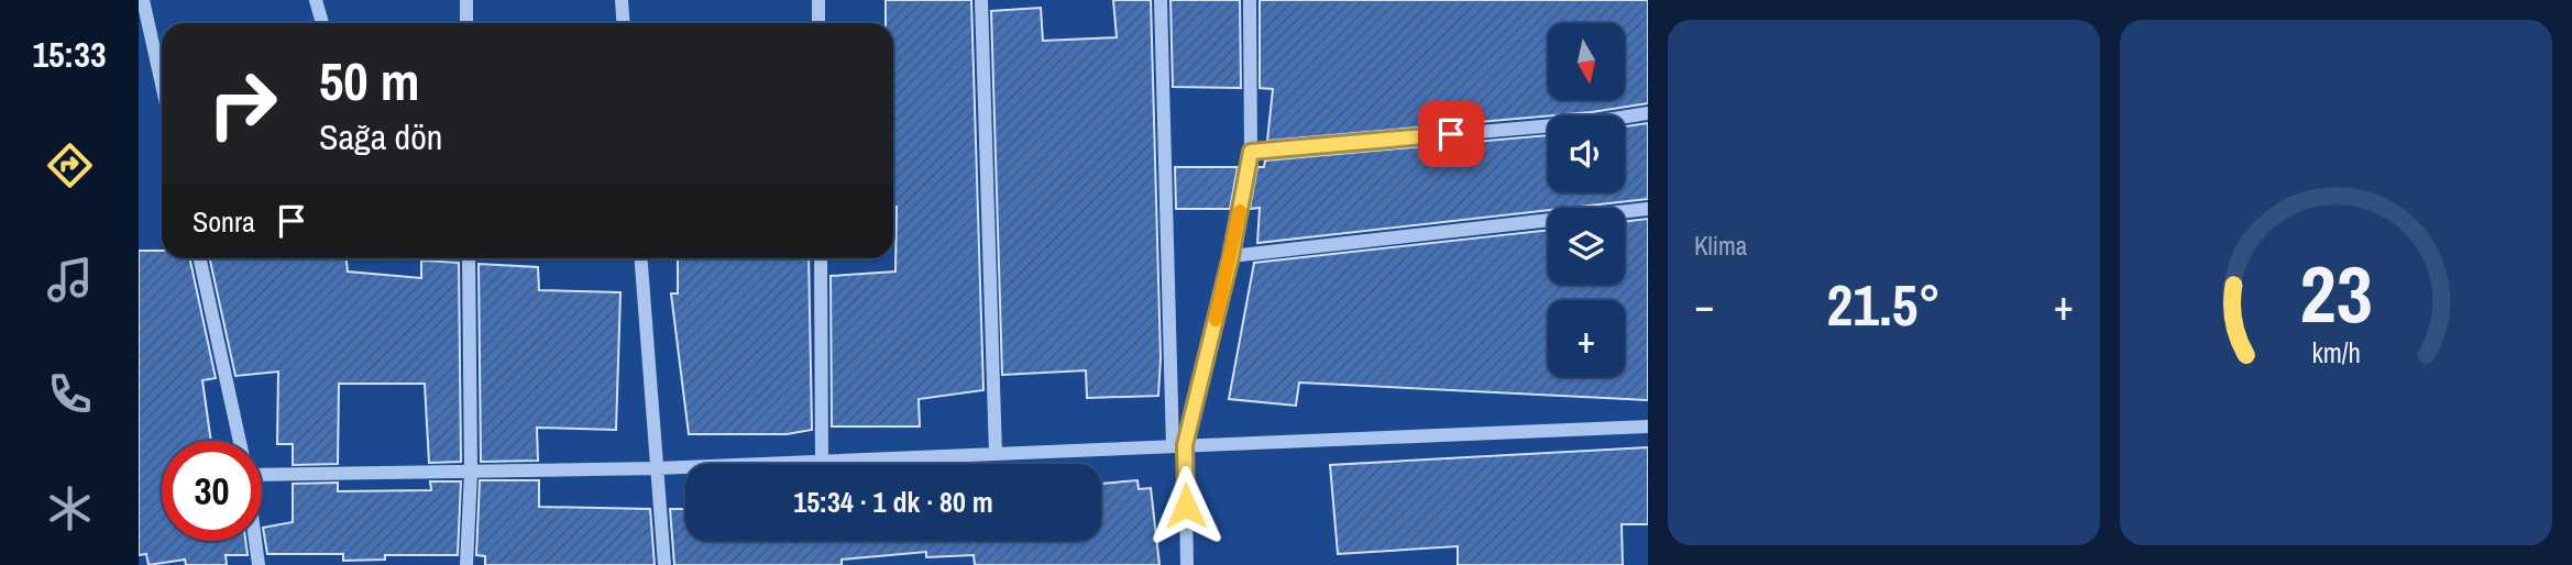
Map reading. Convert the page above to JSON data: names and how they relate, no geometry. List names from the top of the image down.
{
  "north": "bottom",
  "page": {
    "tabs": "15:33",
    "tile": "Klima",
    "map_buttons": "+",
    "turn": ["50 m", "Sağa dön"],
    "then": "Sonra",
    "heat": ["−", "21.5°", "+"],
    "limit": "30",
    "trip": "15:34 · 1 dk · 80 m",
    "gauge": ["23", "km/h"]
  }
}
